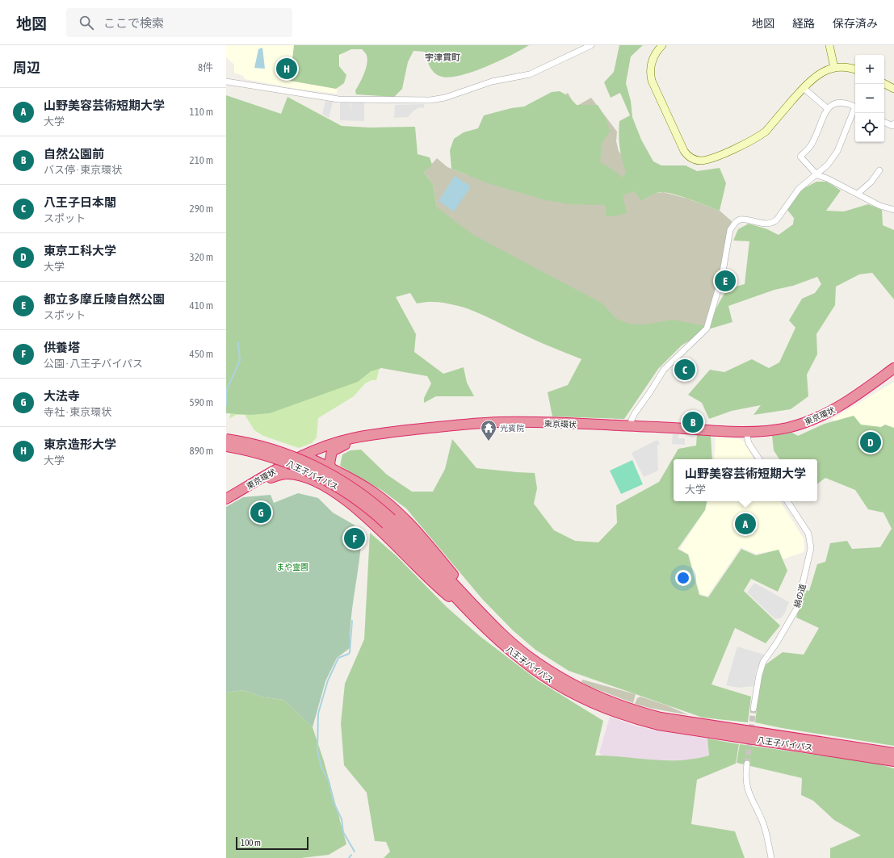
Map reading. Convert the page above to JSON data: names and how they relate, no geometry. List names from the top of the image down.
{
  "streets": {
    "highway": ["東京環状", "八王子バイパス"],
    "street": ["絹の道"]
  },
  "districts": ["宇津貫町"],
  "parks": ["まや霊園"],
  "places": {
    "temple": ["光賓院"]
  },
  "scale_bar": "100 m",
  "page": {
    "header": "地図",
    "search": "ここで検索",
    "nav": ["地図", "経路", "保存済み"],
    "heading": ["周辺", "8件"],
    "map_buttons": ["+", "−"],
    "pins": [
      "H",
      "E",
      "C",
      "B",
      "D",
      "G",
      "A",
      "F"
    ],
    "list": [
      {
        "mark": "A",
        "name": "山野美容芸術短期大学",
        "note": "大学",
        "value": "110 m"
      },
      {
        "mark": "B",
        "name": "自然公園前",
        "note": "バス停 · 東京環状",
        "value": "210 m"
      },
      {
        "mark": "C",
        "name": "八王子日本閣",
        "note": "スポット",
        "value": "290 m"
      },
      {
        "mark": "D",
        "name": "東京工科大学",
        "note": "大学",
        "value": "320 m"
      },
      {
        "mark": "E",
        "name": "都立多摩丘陵自然公園",
        "note": "スポット",
        "value": "410 m"
      },
      {
        "mark": "F",
        "name": "供養塔",
        "note": "公園 · 八王子バイパス",
        "value": "450 m"
      },
      {
        "mark": "G",
        "name": "大法寺",
        "note": "寺社 · 東京環状",
        "value": "590 m"
      },
      {
        "mark": "H",
        "name": "東京造形大学",
        "note": "大学",
        "value": "890 m"
      }
    ],
    "popup": ["山野美容芸術短期大学", "大学"],
    "scale": "100 m"
  }
}
